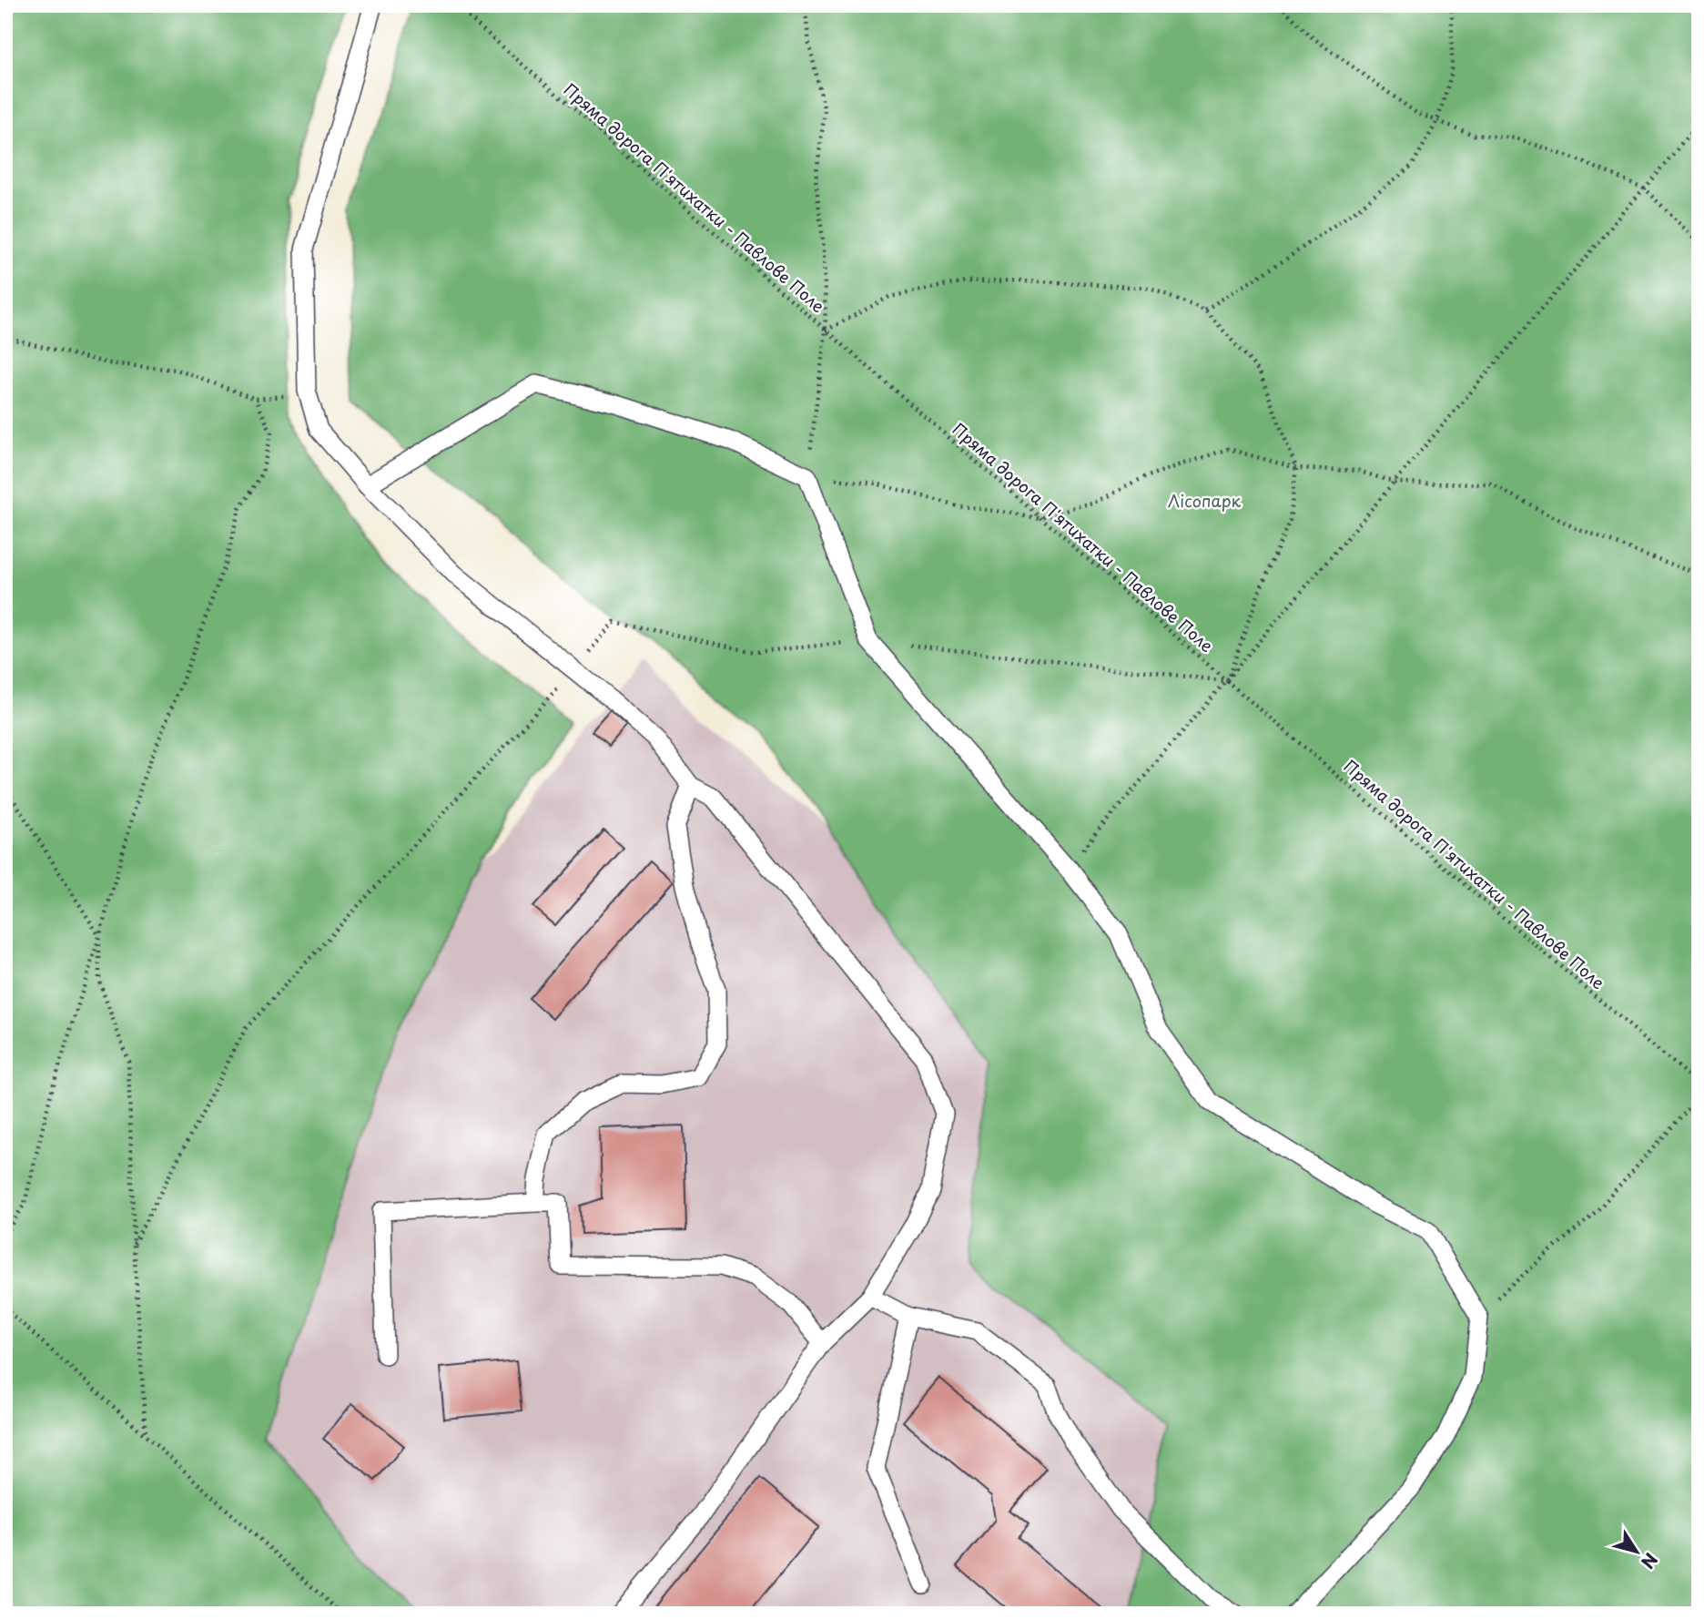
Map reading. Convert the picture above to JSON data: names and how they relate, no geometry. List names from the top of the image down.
{
  "streets": {
    "path": ["Пряма дорога П'ятихатки - Павлове Поле"]
  },
  "parks": ["Лісопарк"],
  "north": "bottom right"
}
